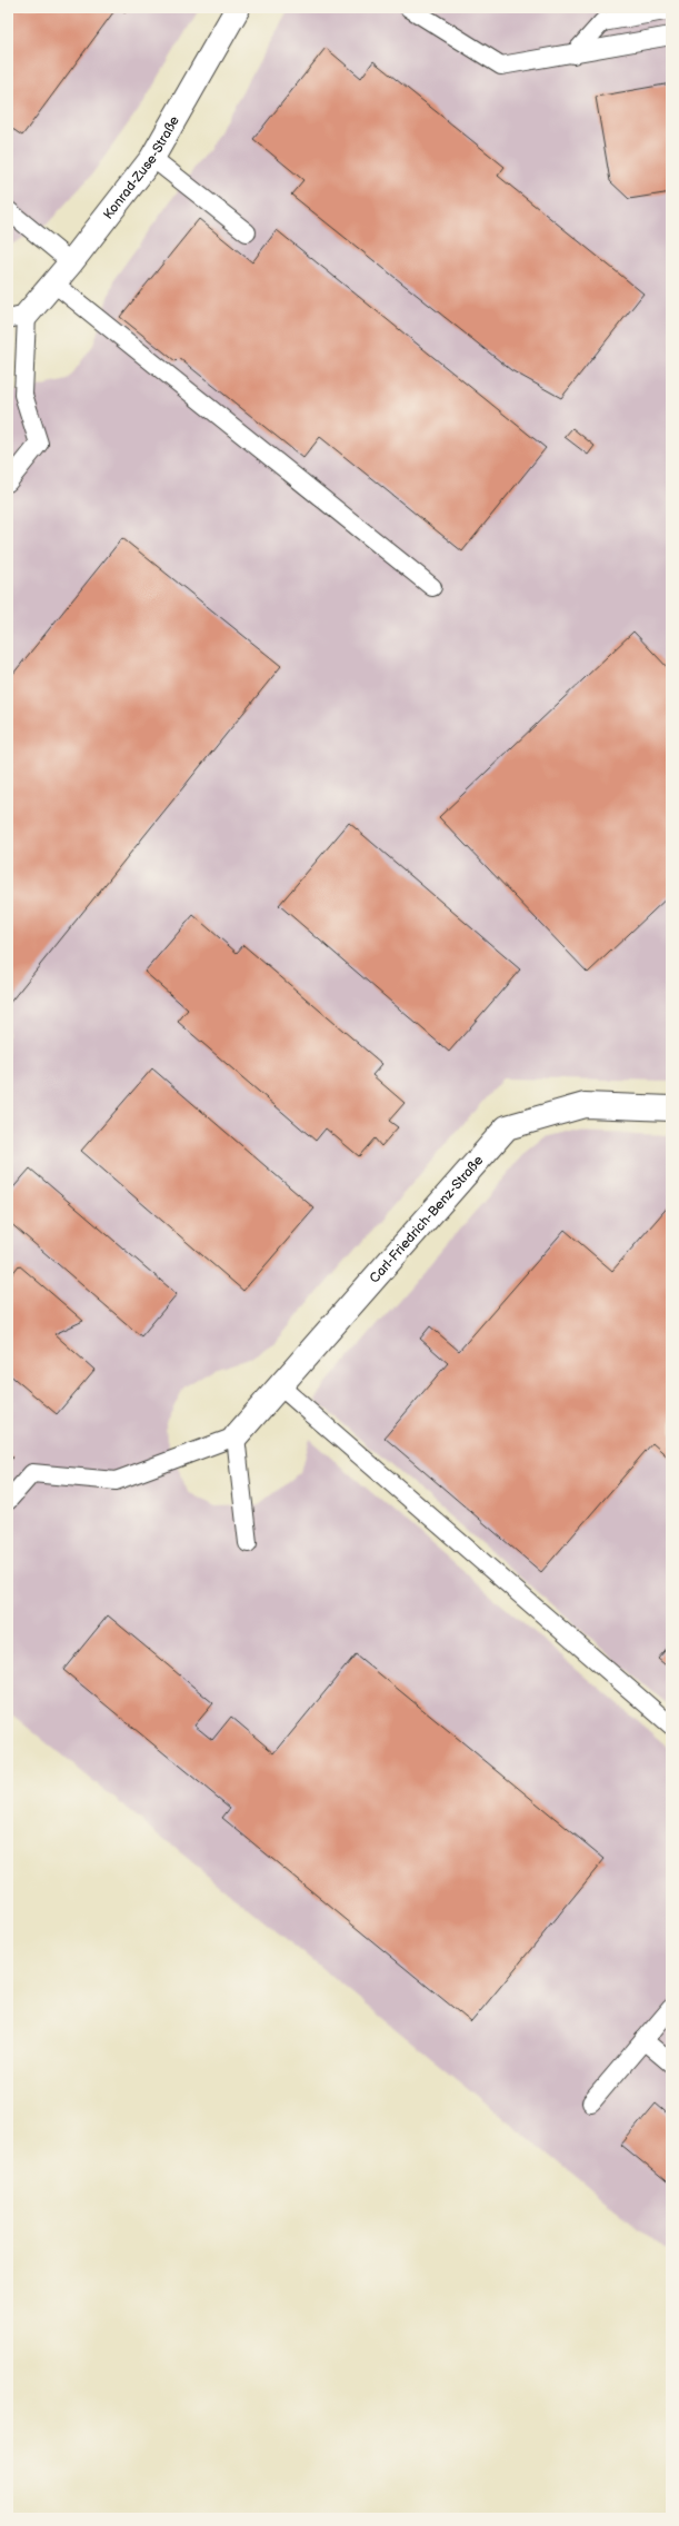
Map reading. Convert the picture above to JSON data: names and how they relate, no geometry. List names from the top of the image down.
{
  "streets": {
    "street": ["Konrad-Zuse-Straße", "Carl-Friedrich-Benz-Straße"]
  }
}
